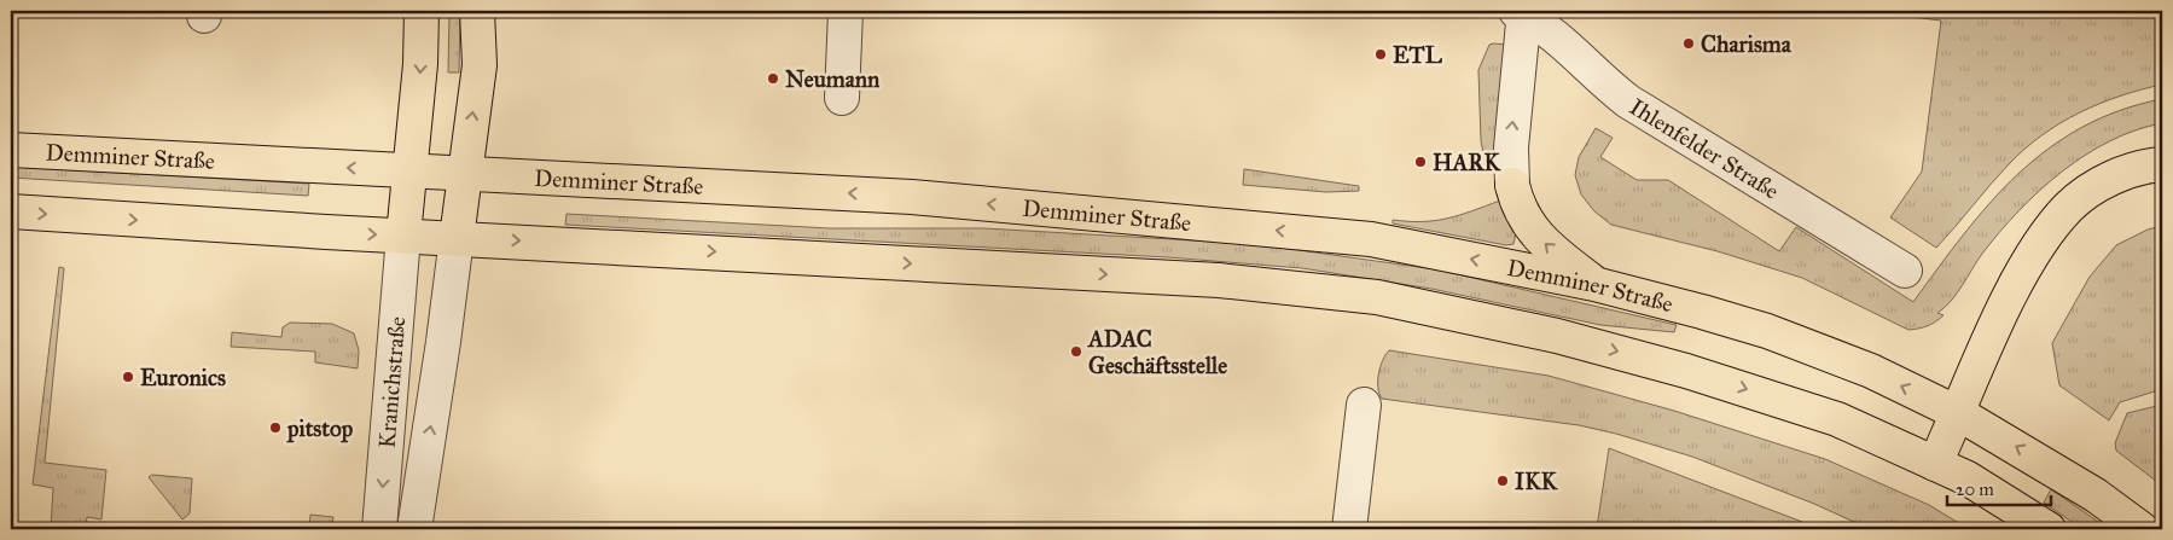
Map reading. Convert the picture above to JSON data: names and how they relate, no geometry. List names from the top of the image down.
{
  "streets": {
    "main road": ["Demminer Straße"],
    "street": ["Ihlenfelder Straße", "Kranichstraße"]
  },
  "places": [
    "Charisma",
    "ETL",
    "Neumann",
    "HARK",
    "ADAC Geschäftsstelle",
    "Euronics",
    "pitstop",
    "IKK"
  ],
  "scale_bar": "20 m"
}
